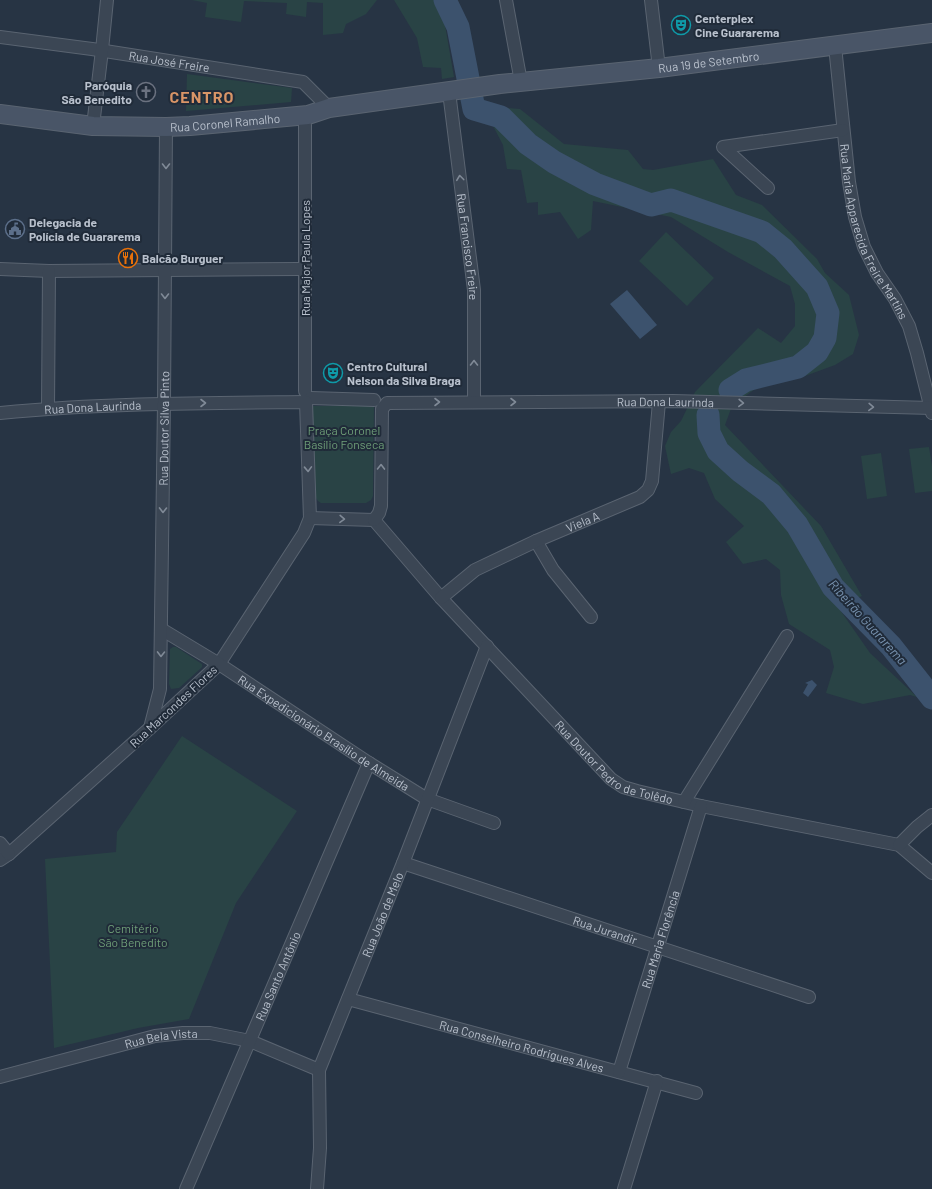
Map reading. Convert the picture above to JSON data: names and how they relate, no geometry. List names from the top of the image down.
{
  "streets": {
    "main road": ["Rua 19 de Setembro", "Rua Coronel Ramalho"],
    "street": [
      "Rua José Freire",
      "Rua Maria Apparecida Freire Martins",
      "Rua Francisco Freire",
      "Rua Major Paula Lopes",
      "Rua Dona Laurinda",
      "Rua Doutor Silva Pinto",
      "Viela A",
      "Rua Marcondes Flores",
      "Rua Expedicionário Brasílio de Almeida",
      "Rua Doutor Pedro de Tolêdo",
      "Rua João de Melo",
      "Rua Jurandir",
      "Rua Maria Florência",
      "Rua Santo Antônio",
      "Rua Bela Vista",
      "Rua Conselheiro Rodrigues Alves"
    ]
  },
  "crossings": [
    ["Rua José Freire", "Rua Coronel Ramalho"],
    ["Rua 19 de Setembro", "Rua Coronel Ramalho"],
    ["Rua 19 de Setembro", "Rua Maria Apparecida Freire Martins"],
    ["Rua 19 de Setembro", "Rua Francisco Freire"],
    ["Rua Coronel Ramalho", "Rua Francisco Freire"],
    ["Rua Coronel Ramalho", "Rua Doutor Silva Pinto"],
    ["Rua Maria Apparecida Freire Martins", "Rua Dona Laurinda"],
    ["Rua Francisco Freire", "Rua Dona Laurinda"],
    ["Rua Major Paula Lopes", "Rua Dona Laurinda"],
    ["Rua Major Paula Lopes", "Rua Marcondes Flores"],
    ["Rua Dona Laurinda", "Rua Doutor Silva Pinto"],
    ["Rua Dona Laurinda", "Viela A"],
    ["Rua Dona Laurinda", "Rua Marcondes Flores"],
    ["Rua Dona Laurinda", "Rua Doutor Pedro de Tolêdo"],
    ["Rua Doutor Silva Pinto", "Rua Marcondes Flores"],
    ["Rua Doutor Silva Pinto", "Rua Expedicionário Brasílio de Almeida"],
    ["Viela A", "Rua Doutor Pedro de Tolêdo"],
    ["Rua Marcondes Flores", "Rua Expedicionário Brasílio de Almeida"],
    ["Rua Expedicionário Brasílio de Almeida", "Rua João de Melo"],
    ["Rua Expedicionário Brasílio de Almeida", "Rua Santo Antônio"],
    ["Rua Doutor Pedro de Tolêdo", "Rua João de Melo"],
    ["Rua Doutor Pedro de Tolêdo", "Rua Maria Florência"],
    ["Rua João de Melo", "Rua Jurandir"],
    ["Rua João de Melo", "Rua Bela Vista"],
    ["Rua João de Melo", "Rua Conselheiro Rodrigues Alves"],
    ["Rua Jurandir", "Rua Maria Florência"],
    ["Rua Maria Florência", "Rua Conselheiro Rodrigues Alves"],
    ["Rua Santo Antônio", "Rua Bela Vista"]
  ],
  "one_way": ["Rua Francisco Freire", "Rua Dona Laurinda", "Rua Doutor Silva Pinto"],
  "districts": ["CENTRO"],
  "water": ["Ribeirão Guararema"],
  "parks": ["Praça Coronel Basílio Fonseca", "Cemitério São Benedito"],
  "places": {
    "theatre": ["Centerplex Cine Guararema", "Centro Cultural Nelson da Silva Braga"],
    "church": ["Paróquia São Benedito"],
    "public building": ["Delegacia de Polícia de Guararema"],
    "restaurant": ["Balcão Burguer"]
  }
}
